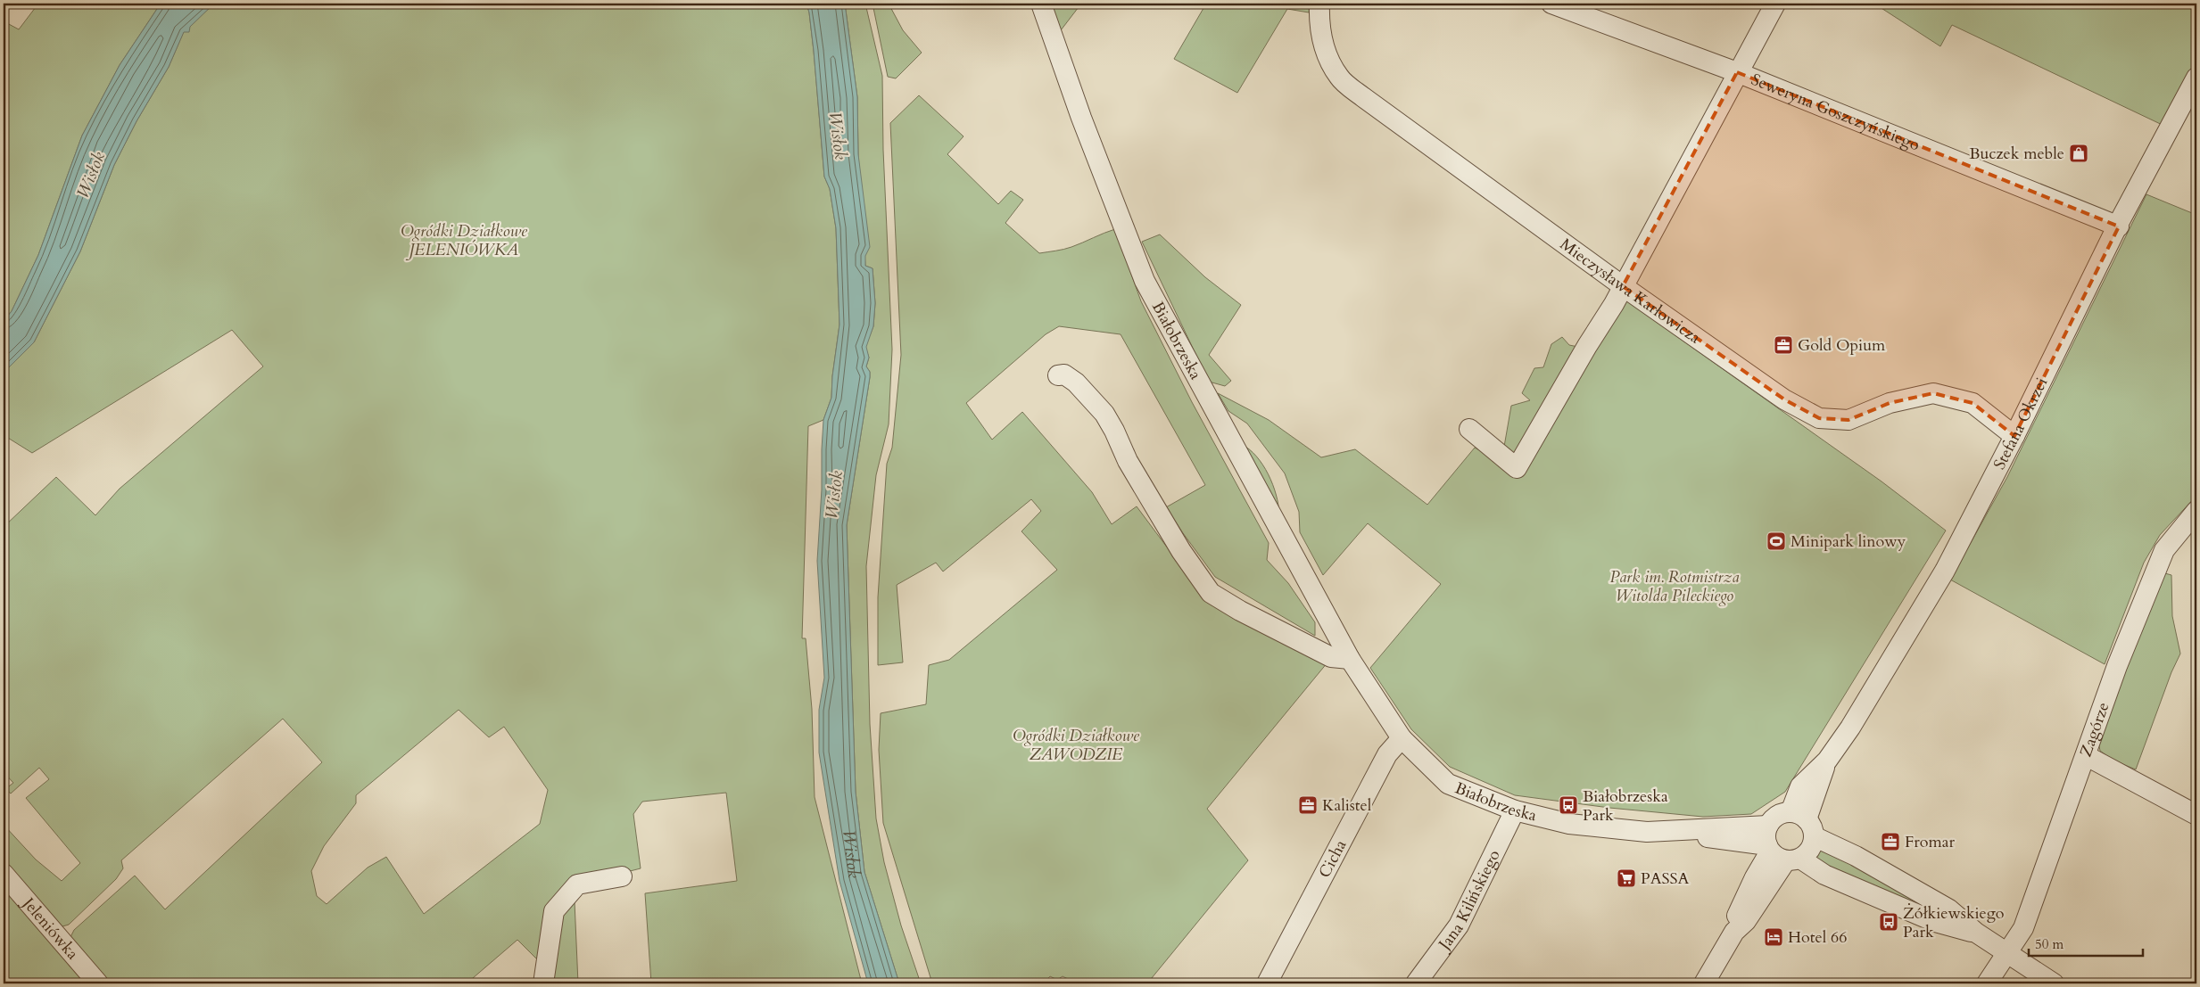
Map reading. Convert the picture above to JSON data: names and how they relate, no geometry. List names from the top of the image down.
{
  "streets": {
    "street": [
      "Seweryna Goszczyńskiego",
      "Mieczysława Karłowicza",
      "Białobrzeska",
      "Stefana Okrzei",
      "Zagórze",
      "Cicha",
      "Jana Kilińskiego",
      "Jeleniówka"
    ]
  },
  "crossings": [
    ["Seweryna Goszczyńskiego", "Stefana Okrzei"],
    ["Mieczysława Karłowicza", "Stefana Okrzei"],
    ["Białobrzeska", "Stefana Okrzei"],
    ["Białobrzeska", "Cicha"],
    ["Białobrzeska", "Jana Kilińskiego"]
  ],
  "water": ["Wisłok"],
  "parks": ["Ogródki Działkowe JELENIÓWKA", "Park im. Rotmistrza Witolda Pileckiego", "Ogródki Działkowe ZAWODZIE"],
  "places": {
    "shop": ["Buczek meble"],
    "office": ["Gold Opium", "Kalistel", "Fromar"],
    "sports": ["Minipark linowy"],
    "bus stop": ["Białobrzeska Park", "Żółkiewskiego Park"],
    "supermarket": ["PASSA"],
    "hotel": ["Hotel 66"]
  },
  "scale_bar": "50 m"
}
